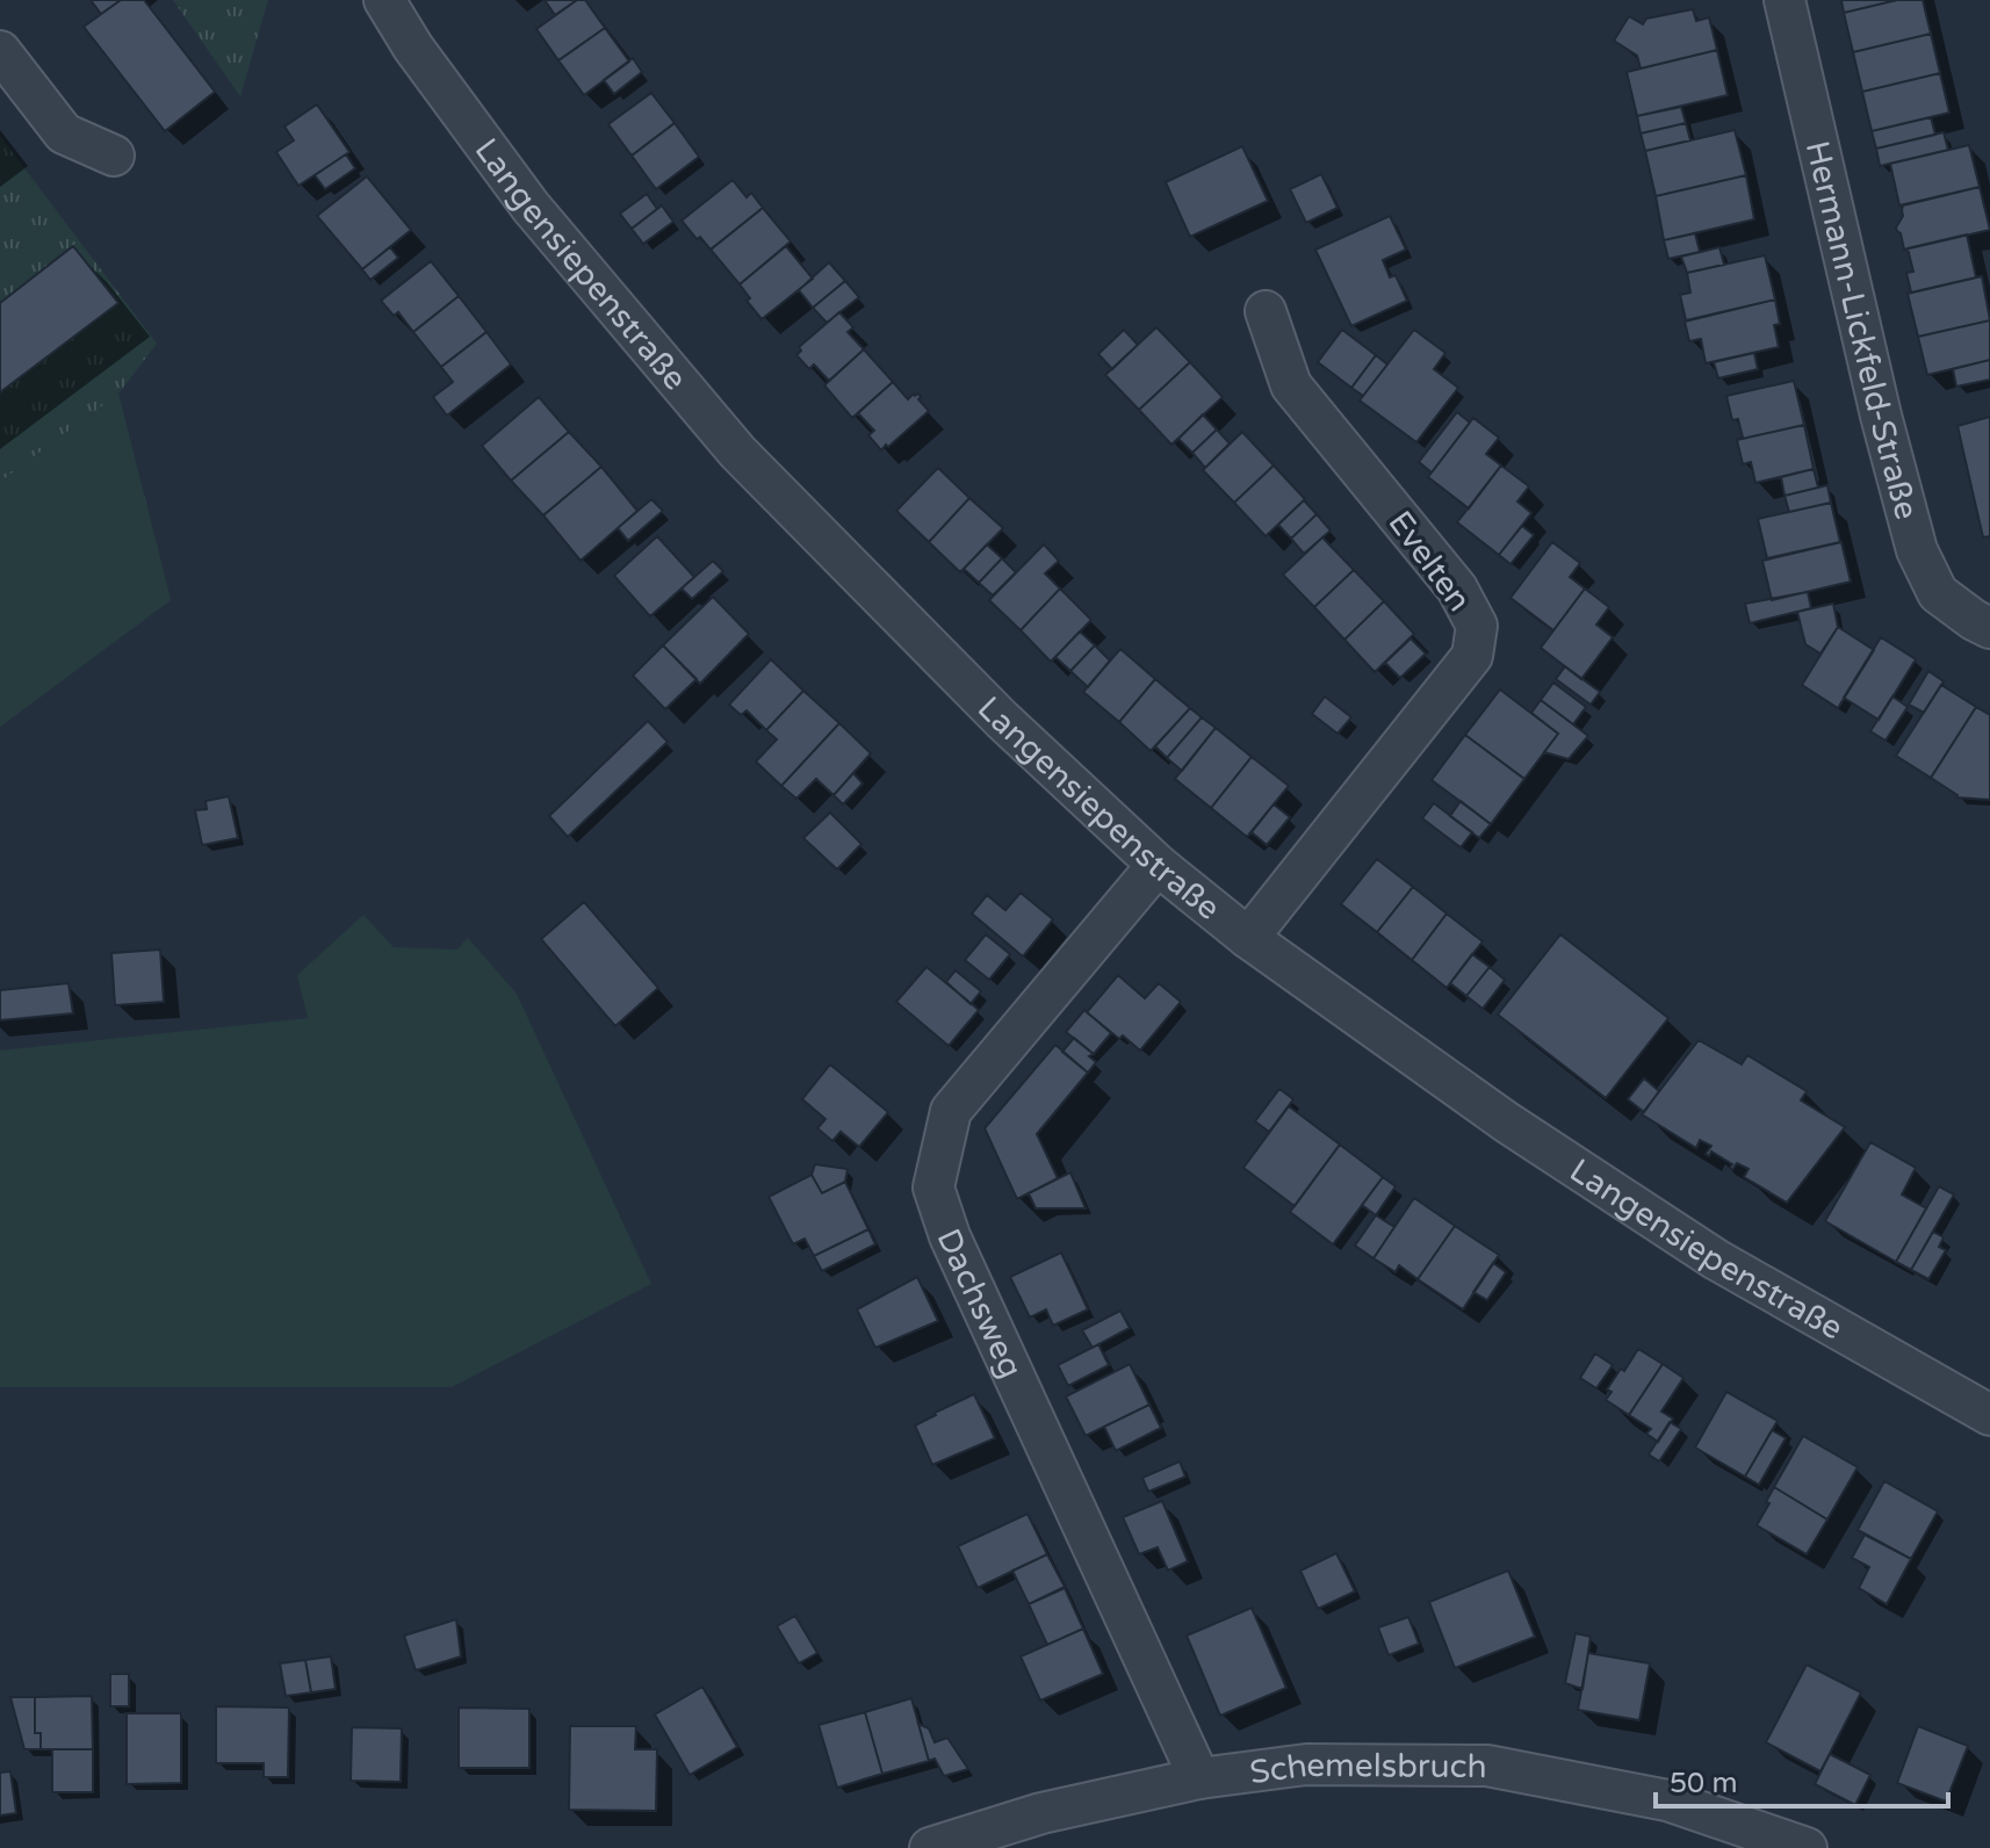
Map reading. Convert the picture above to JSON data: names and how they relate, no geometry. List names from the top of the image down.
{
  "streets": {
    "street": [
      "Langensiepenstraße",
      "Hermann-Lickfeld-Straße",
      "Evelten",
      "Dachsweg",
      "Schemelsbruch"
    ]
  },
  "crossings": [
    ["Langensiepenstraße", "Evelten"],
    ["Langensiepenstraße", "Dachsweg"],
    ["Dachsweg", "Schemelsbruch"]
  ],
  "scale_bar": "50 m"
}
